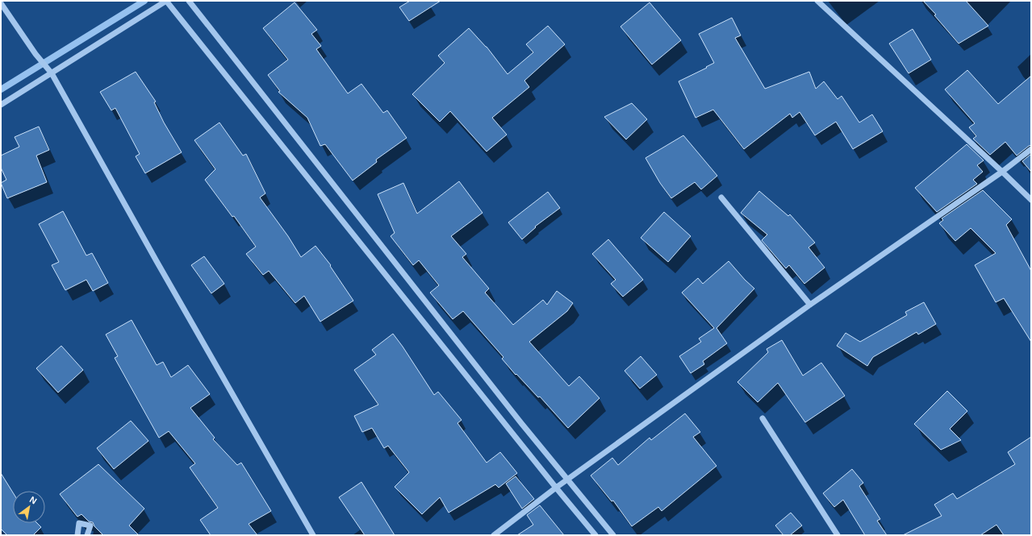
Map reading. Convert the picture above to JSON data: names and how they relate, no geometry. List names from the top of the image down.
{
  "north": "top right"
}
